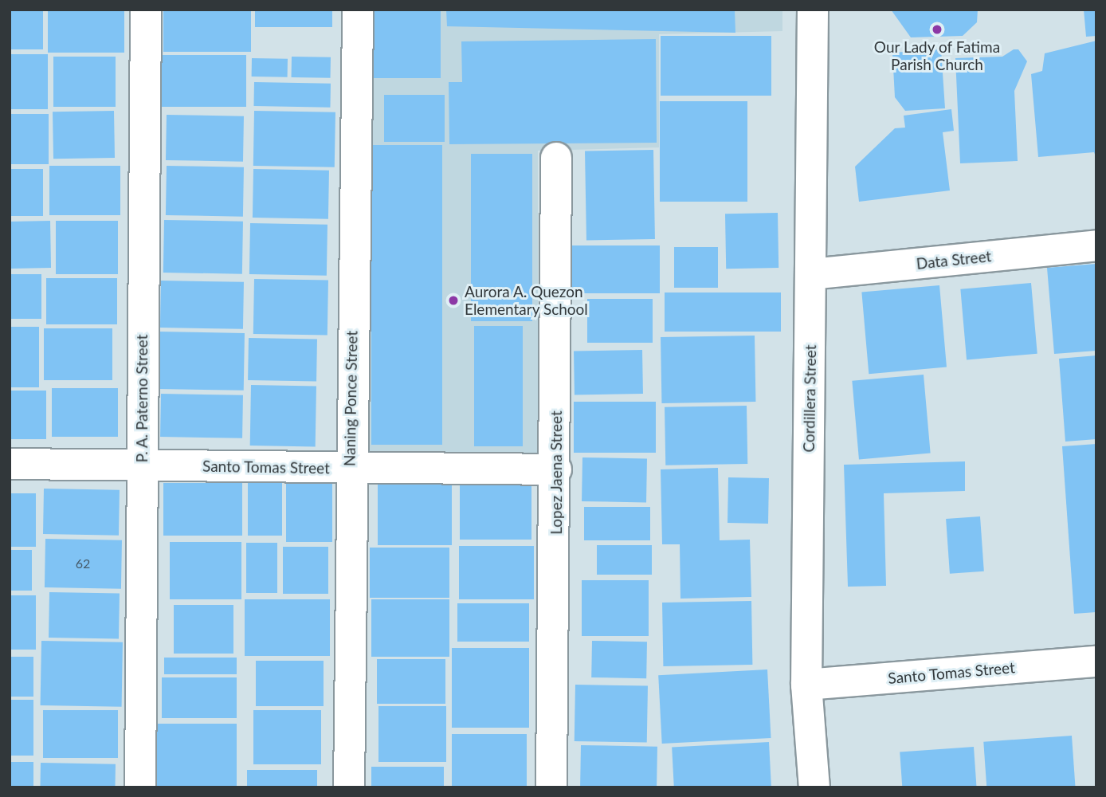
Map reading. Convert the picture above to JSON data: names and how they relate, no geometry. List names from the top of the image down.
{
  "streets": {
    "street": [
      "Data Street",
      "P. A. Paterno Street",
      "Naning Ponce Street",
      "Cordillera Street",
      "Santo Tomas Street",
      "Lopez Jaena Street"
    ]
  },
  "crossings": [
    ["Data Street", "Cordillera Street"],
    ["P. A. Paterno Street", "Santo Tomas Street"],
    ["Naning Ponce Street", "Santo Tomas Street"],
    ["Cordillera Street", "Santo Tomas Street"],
    ["Santo Tomas Street", "Lopez Jaena Street"]
  ],
  "places": ["Our Lady of Fatima Parish Church", "Aurora A. Quezon Elementary School"],
  "house_numbers": ["62"]
}
